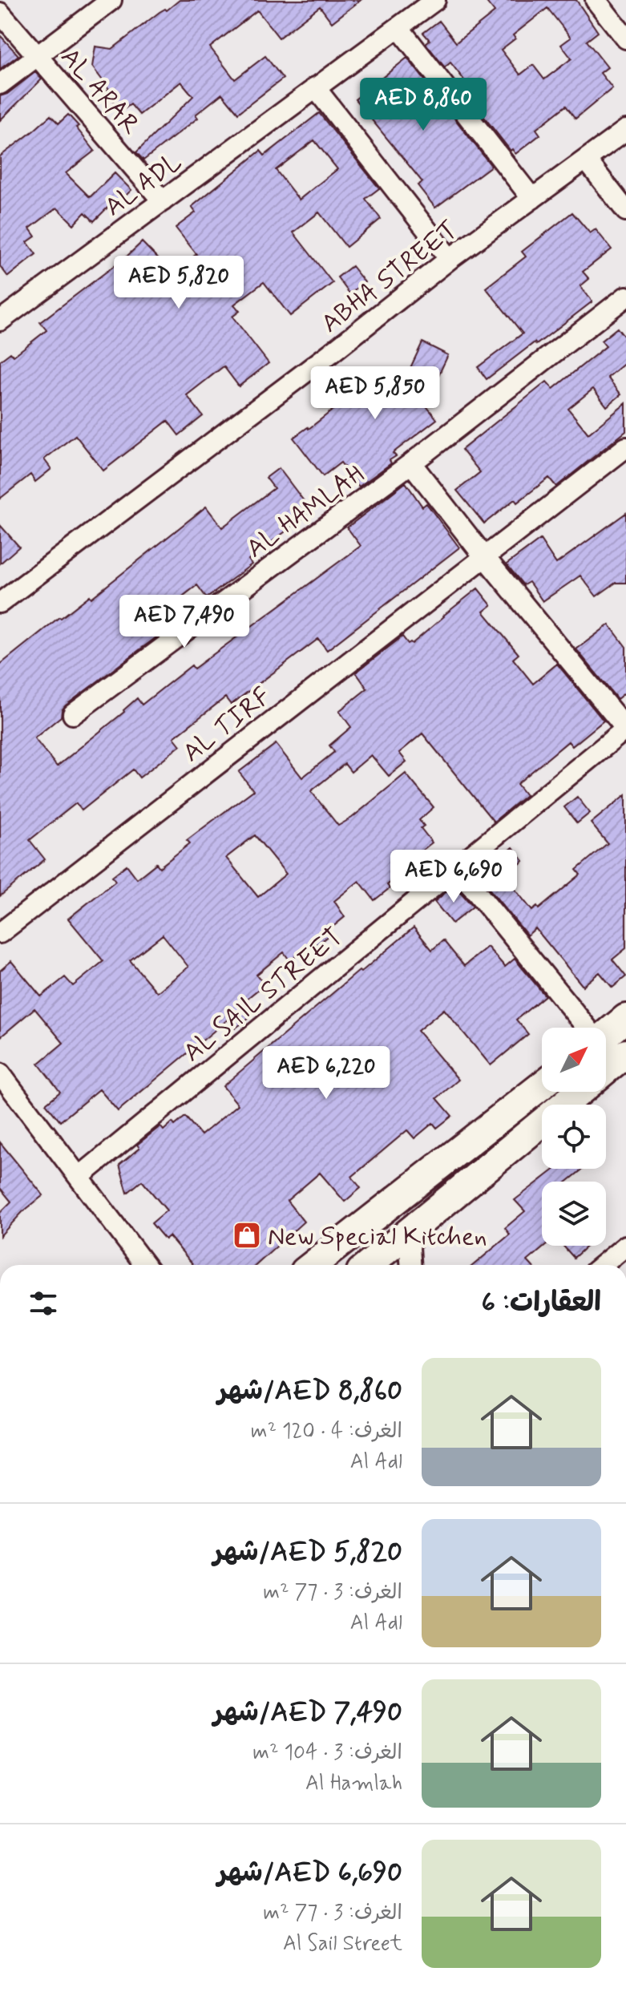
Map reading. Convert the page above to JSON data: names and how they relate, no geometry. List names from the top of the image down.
{
  "streets": {
    "street": [
      "AL ARAR",
      "AL ADL",
      "ABHA STREET",
      "AL HAMLAH",
      "AL TIRF",
      "AL SAIL STREET"
    ]
  },
  "crossings": [
    ["AL ARAR", "AL ADL"]
  ],
  "places": {
    "shop": ["New Special Kitchen"]
  },
  "north": "top right",
  "page": {
    "price": [
      "AED 8,860",
      "AED 5,820",
      "AED 5,850",
      "AED 7,490",
      "AED 6,690",
      "AED 6,220"
    ],
    "heading": "العقارات: 6",
    "list": [
      {
        "name": "AED 8,860/شهر",
        "note": "الغرف: 4 · 120 m² · Al Adl"
      },
      {
        "name": "AED 5,820/شهر",
        "note": "الغرف: 3 · 77 m² · Al Adl"
      },
      {
        "name": "AED 7,490/شهر",
        "note": "الغرف: 3 · 104 m² · Al Hamlah"
      },
      {
        "name": "AED 6,690/شهر",
        "note": "الغرف: 3 · 77 m² · Al Sail Street"
      }
    ]
  }
}
